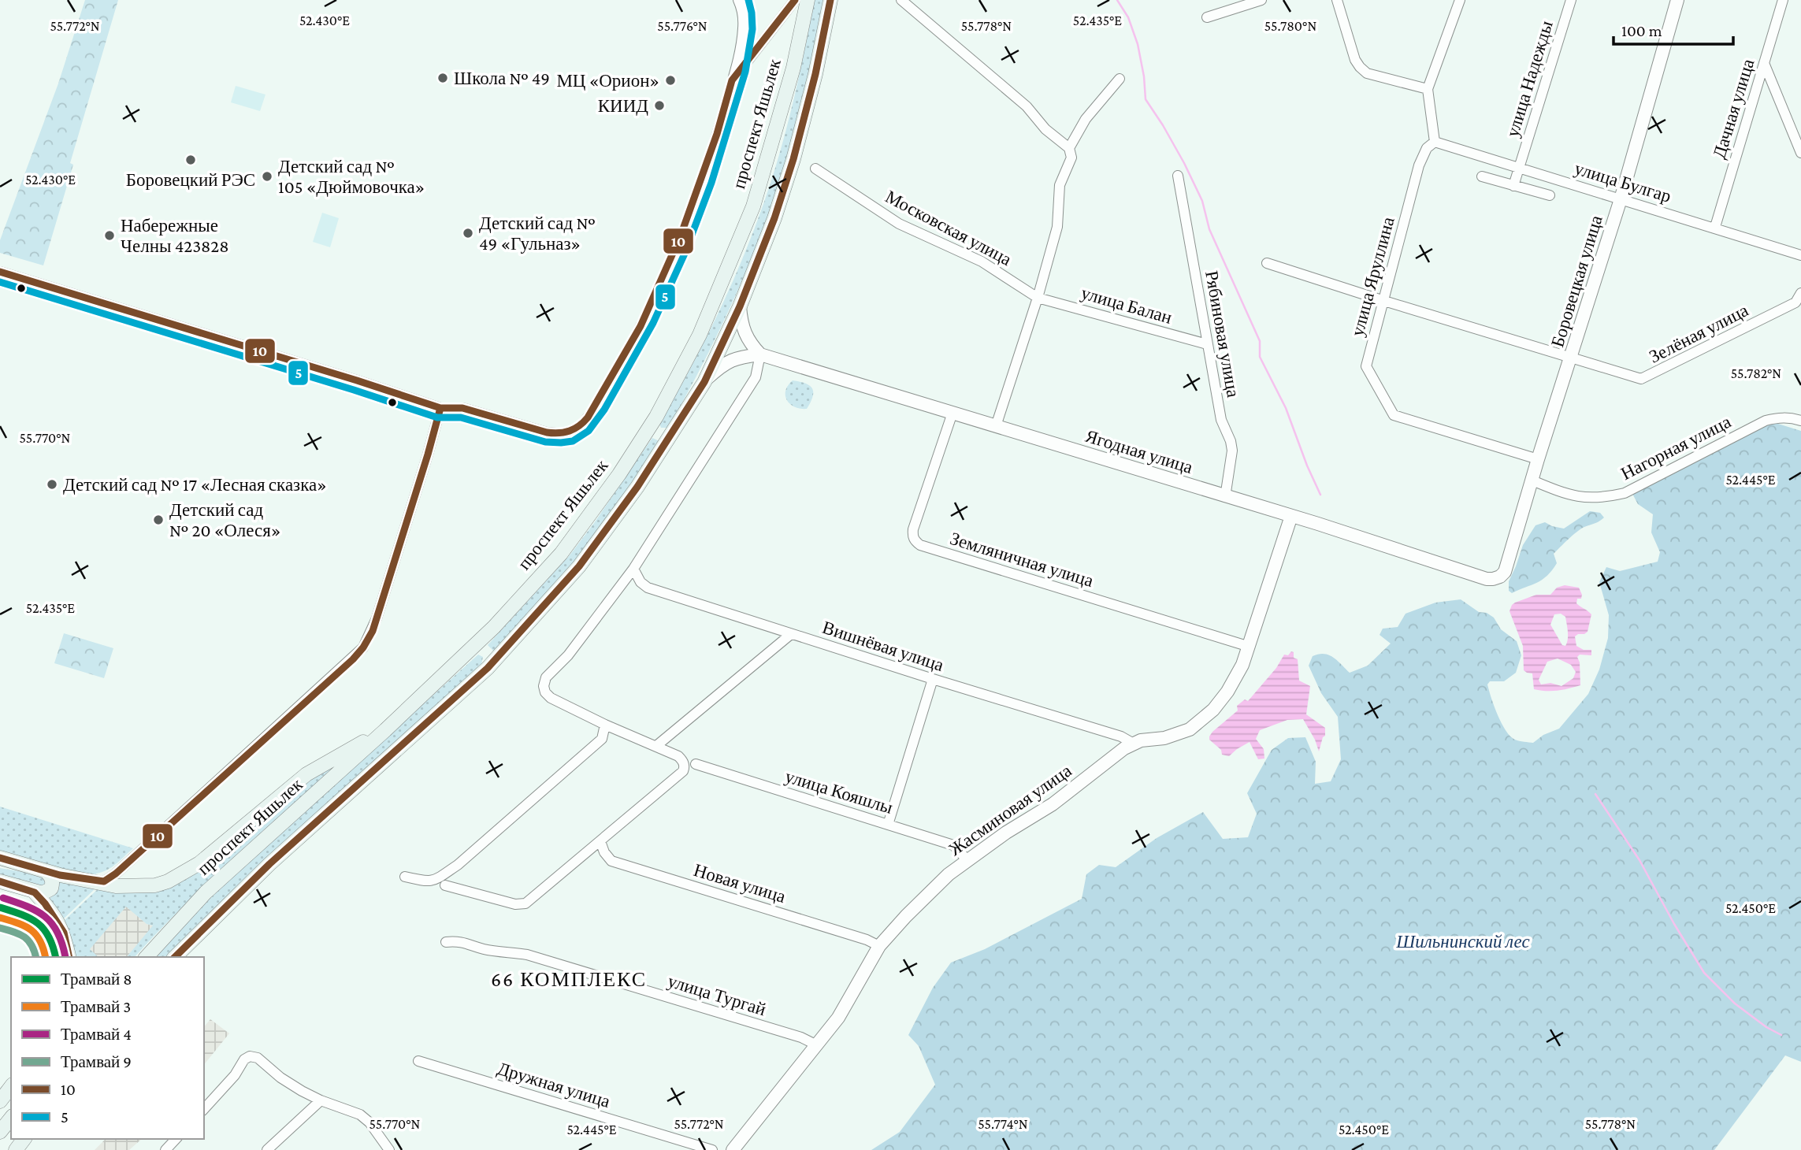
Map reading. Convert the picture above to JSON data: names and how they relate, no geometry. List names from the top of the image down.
{
  "streets": {
    "main road": ["проспект Яшьлек"],
    "street": [
      "улица Надежды",
      "Дачная улица",
      "улица Булгар",
      "Московская улица",
      "улица Яруллина",
      "Боровецкая улица",
      "улица Балан",
      "Зелёная улица",
      "Рябиновая улица",
      "Нагорная улица",
      "Ягодная улица",
      "Земляничная улица",
      "Вишнёвая улица",
      "улица Кояшлы",
      "Жасминовая улица",
      "Новая улица",
      "улица Тургай",
      "Дружная улица"
    ]
  },
  "crossings": [
    ["улица Надежды", "улица Булгар"],
    ["Дачная улица", "улица Булгар"],
    ["улица Булгар", "улица Яруллина"],
    ["улица Булгар", "Боровецкая улица"],
    ["Московская улица", "улица Балан"],
    ["улица Яруллина", "Боровецкая улица"],
    ["улица Яруллина", "Зелёная улица"],
    ["Боровецкая улица", "Зелёная улица"],
    ["Боровецкая улица", "Нагорная улица"],
    ["Боровецкая улица", "Ягодная улица"],
    ["улица Балан", "Рябиновая улица"],
    ["Рябиновая улица", "Ягодная улица"],
    ["Ягодная улица", "Земляничная улица"],
    ["Ягодная улица", "Жасминовая улица"],
    ["Земляничная улица", "Жасминовая улица"],
    ["Вишнёвая улица", "Жасминовая улица"],
    ["улица Кояшлы", "Жасминовая улица"],
    ["Жасминовая улица", "Новая улица"],
    ["Жасминовая улица", "улица Тургай"]
  ],
  "districts": ["66 КОМПЛЕКС"],
  "parks": ["Шильнинский лес"],
  "places": [
    "Школа № 49",
    "МЦ «Орион»",
    "КИИД",
    "Боровецкий РЭС",
    "Детский сад № 105 «Дюймовочка»",
    "Детский сад № 49 «Гульназ»",
    "Набережные Челны 423828",
    "Детский сад № 17 «Лесная сказка»",
    "Детский сад № 20 «Олеся»"
  ],
  "lines": [
    "transit line 10",
    "transit line 5",
    "tram line 4",
    "tram line 8",
    "tram line 3",
    "tram line 9"
  ],
  "legend": [
    "Трамвай 8",
    "Трамвай 3",
    "Трамвай 4",
    "Трамвай 9",
    "10",
    "5"
  ],
  "scale_bar": "100 m",
  "coordinates": [
    "52.430°E",
    "52.435°E",
    "55.772°N",
    "55.776°N",
    "55.778°N",
    "55.780°N",
    "55.782°N",
    "55.770°N",
    "52.445°E",
    "52.450°E",
    "55.774°N"
  ]
}
